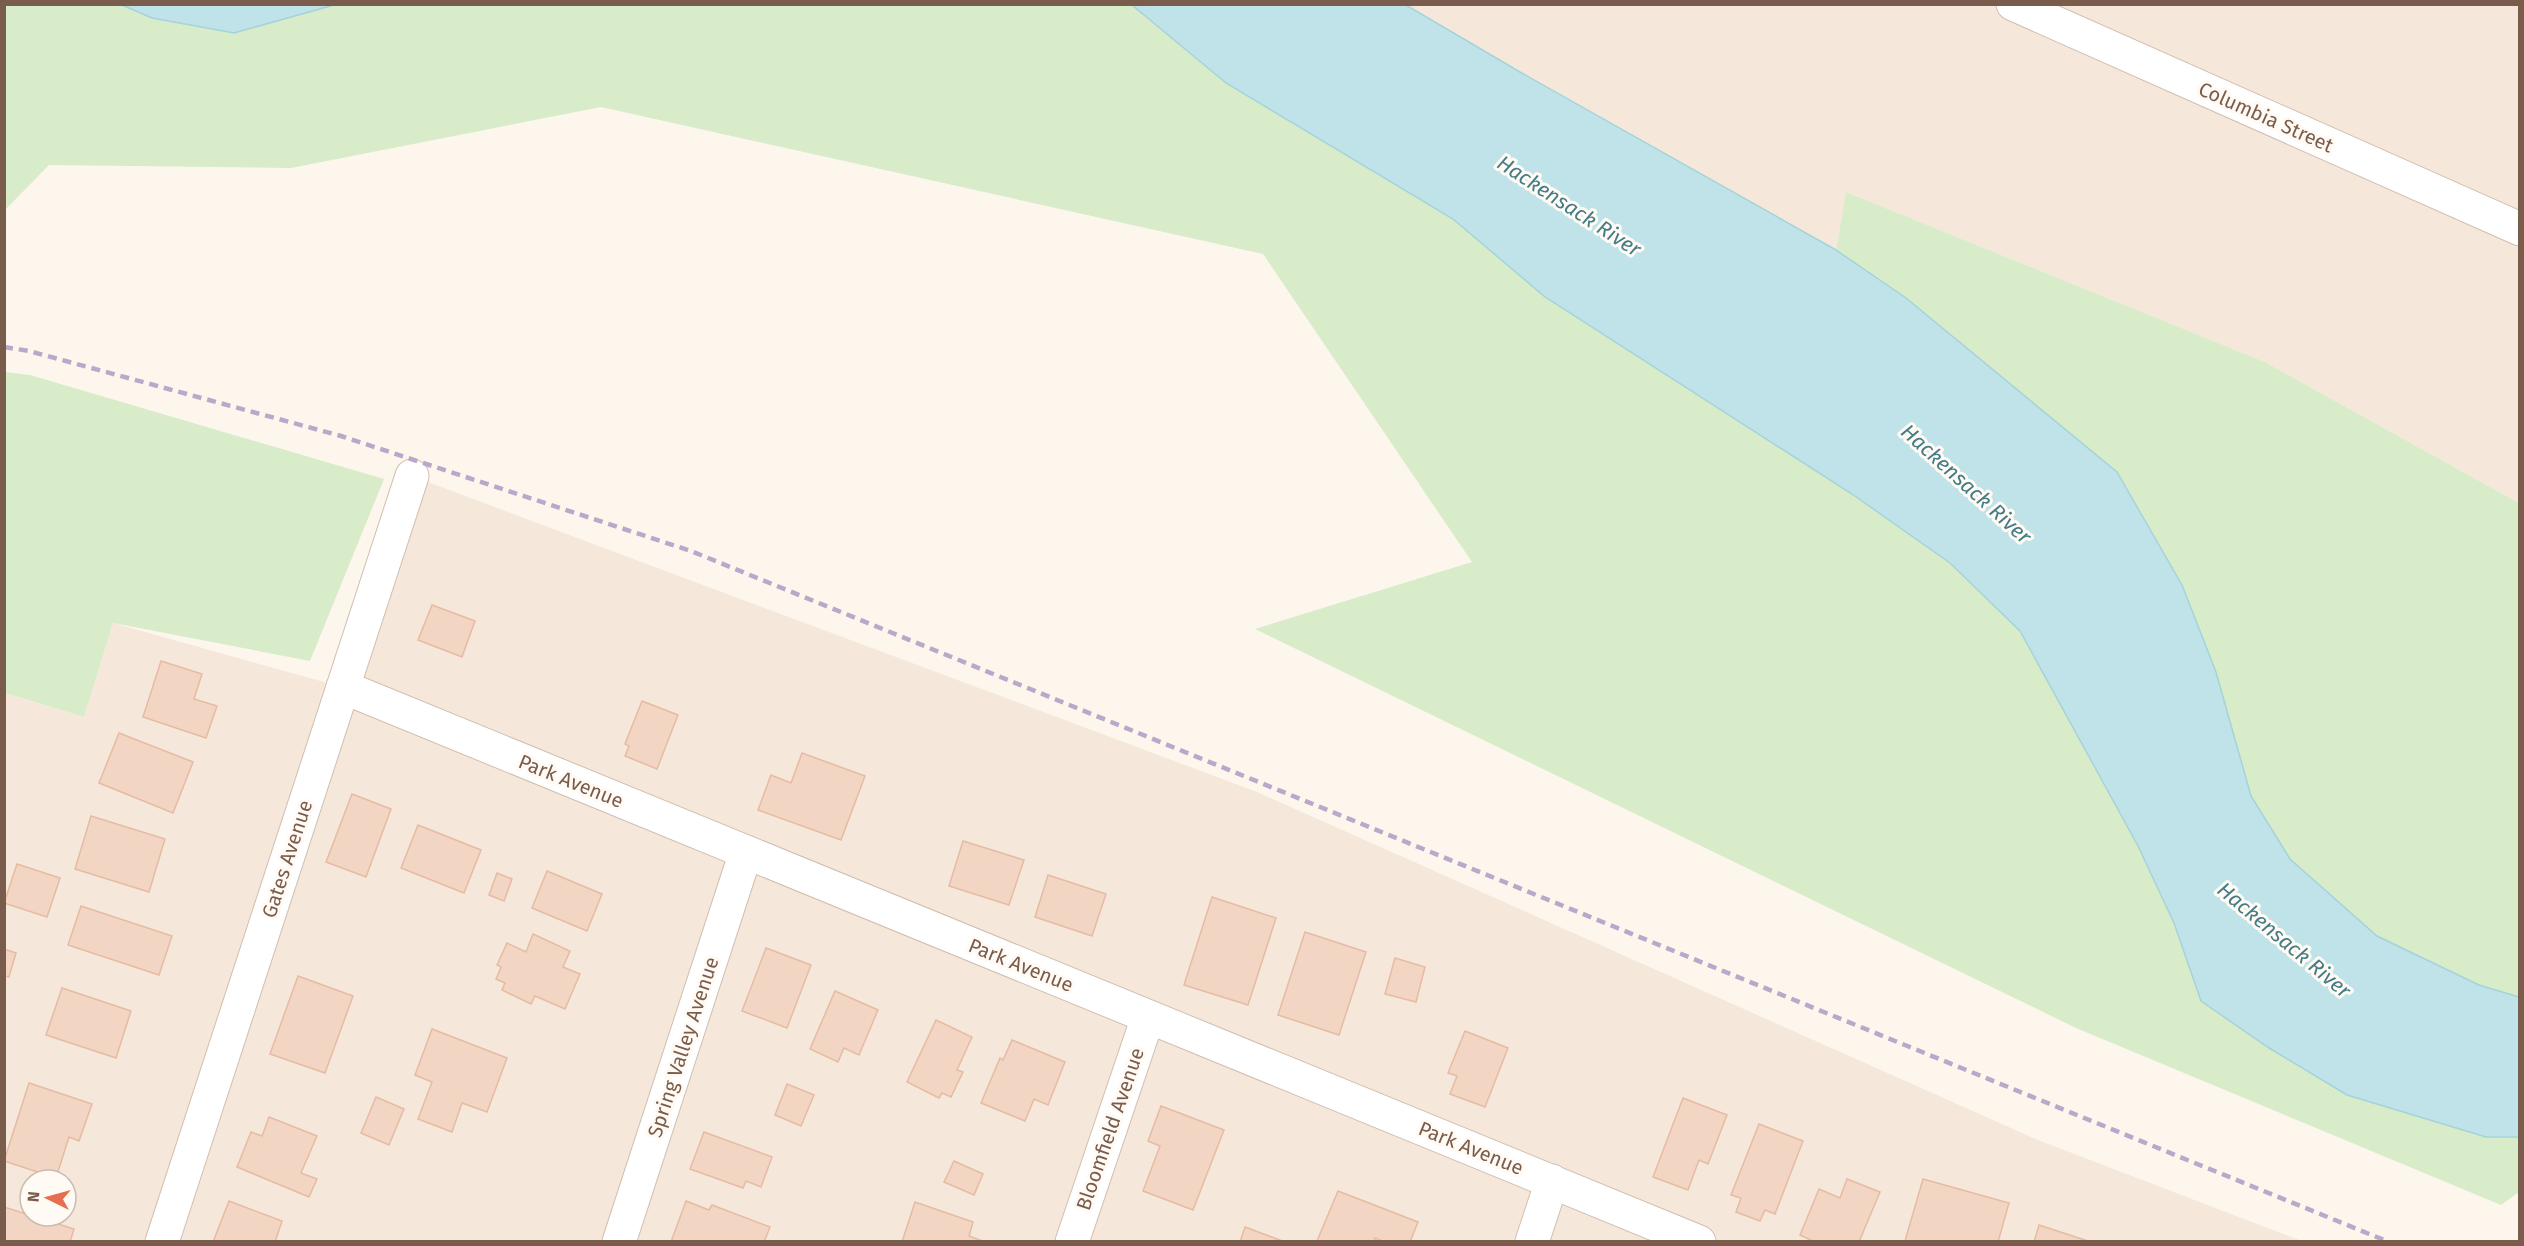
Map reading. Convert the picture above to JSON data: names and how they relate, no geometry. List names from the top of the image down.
{
  "streets": {
    "street": [
      "Columbia Street",
      "Park Avenue",
      "Gates Avenue",
      "Spring Valley Avenue",
      "Bloomfield Avenue"
    ]
  },
  "crossings": [
    ["Park Avenue", "Gates Avenue"],
    ["Park Avenue", "Spring Valley Avenue"],
    ["Park Avenue", "Bloomfield Avenue"]
  ],
  "water": ["Hackensack River"],
  "north": "left"
}
